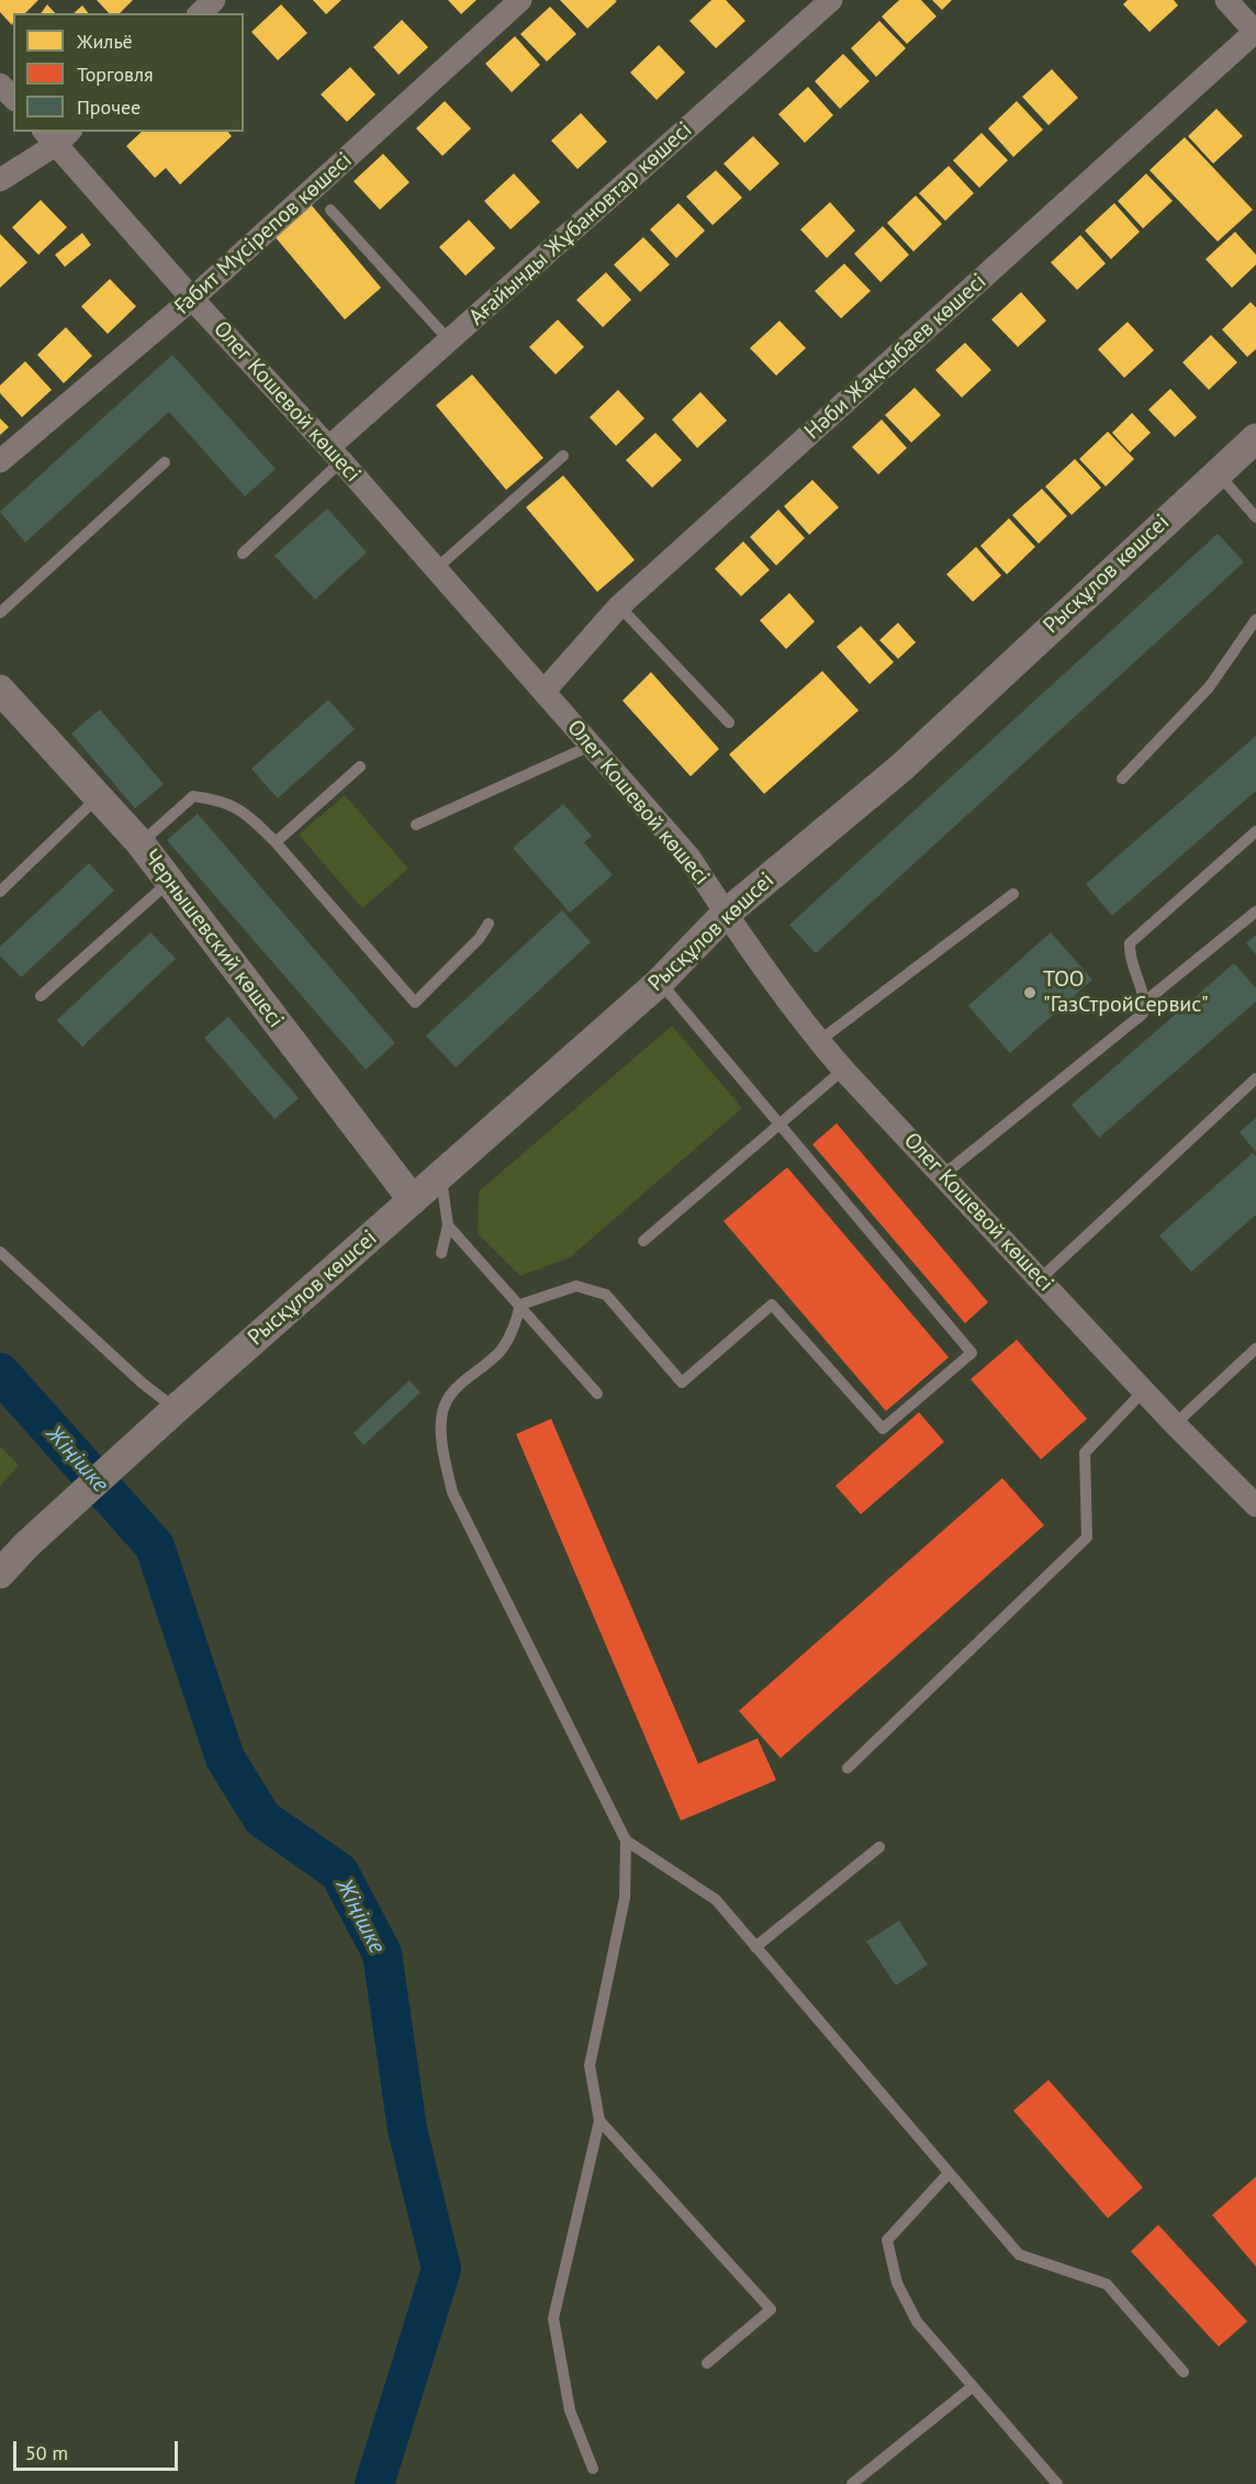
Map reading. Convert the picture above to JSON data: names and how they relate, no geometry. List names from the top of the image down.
{
  "streets": {
    "street": [
      "Ағайынды Жұбановтар көшесі",
      "Ғабит Мүсірепов көшесі",
      "Нәби Жақсыбаев көшесі",
      "Олег Кошевой көшесі",
      "Рысқұлов көшсеі",
      "Чернышевский көшесі"
    ]
  },
  "crossings": [
    ["Ағайынды Жұбановтар көшесі", "Олег Кошевой көшесі"],
    ["Ғабит Мүсірепов көшесі", "Олег Кошевой көшесі"],
    ["Нәби Жақсыбаев көшесі", "Олег Кошевой көшесі"],
    ["Олег Кошевой көшесі", "Рысқұлов көшсеі"],
    ["Рысқұлов көшсеі", "Чернышевский көшесі"]
  ],
  "water": ["Жіңішке"],
  "places": ["ТОО \"ГазСтройСервис\""],
  "legend": ["Жильё", "Торговля", "Прочее"],
  "scale_bar": "50 m"
}
